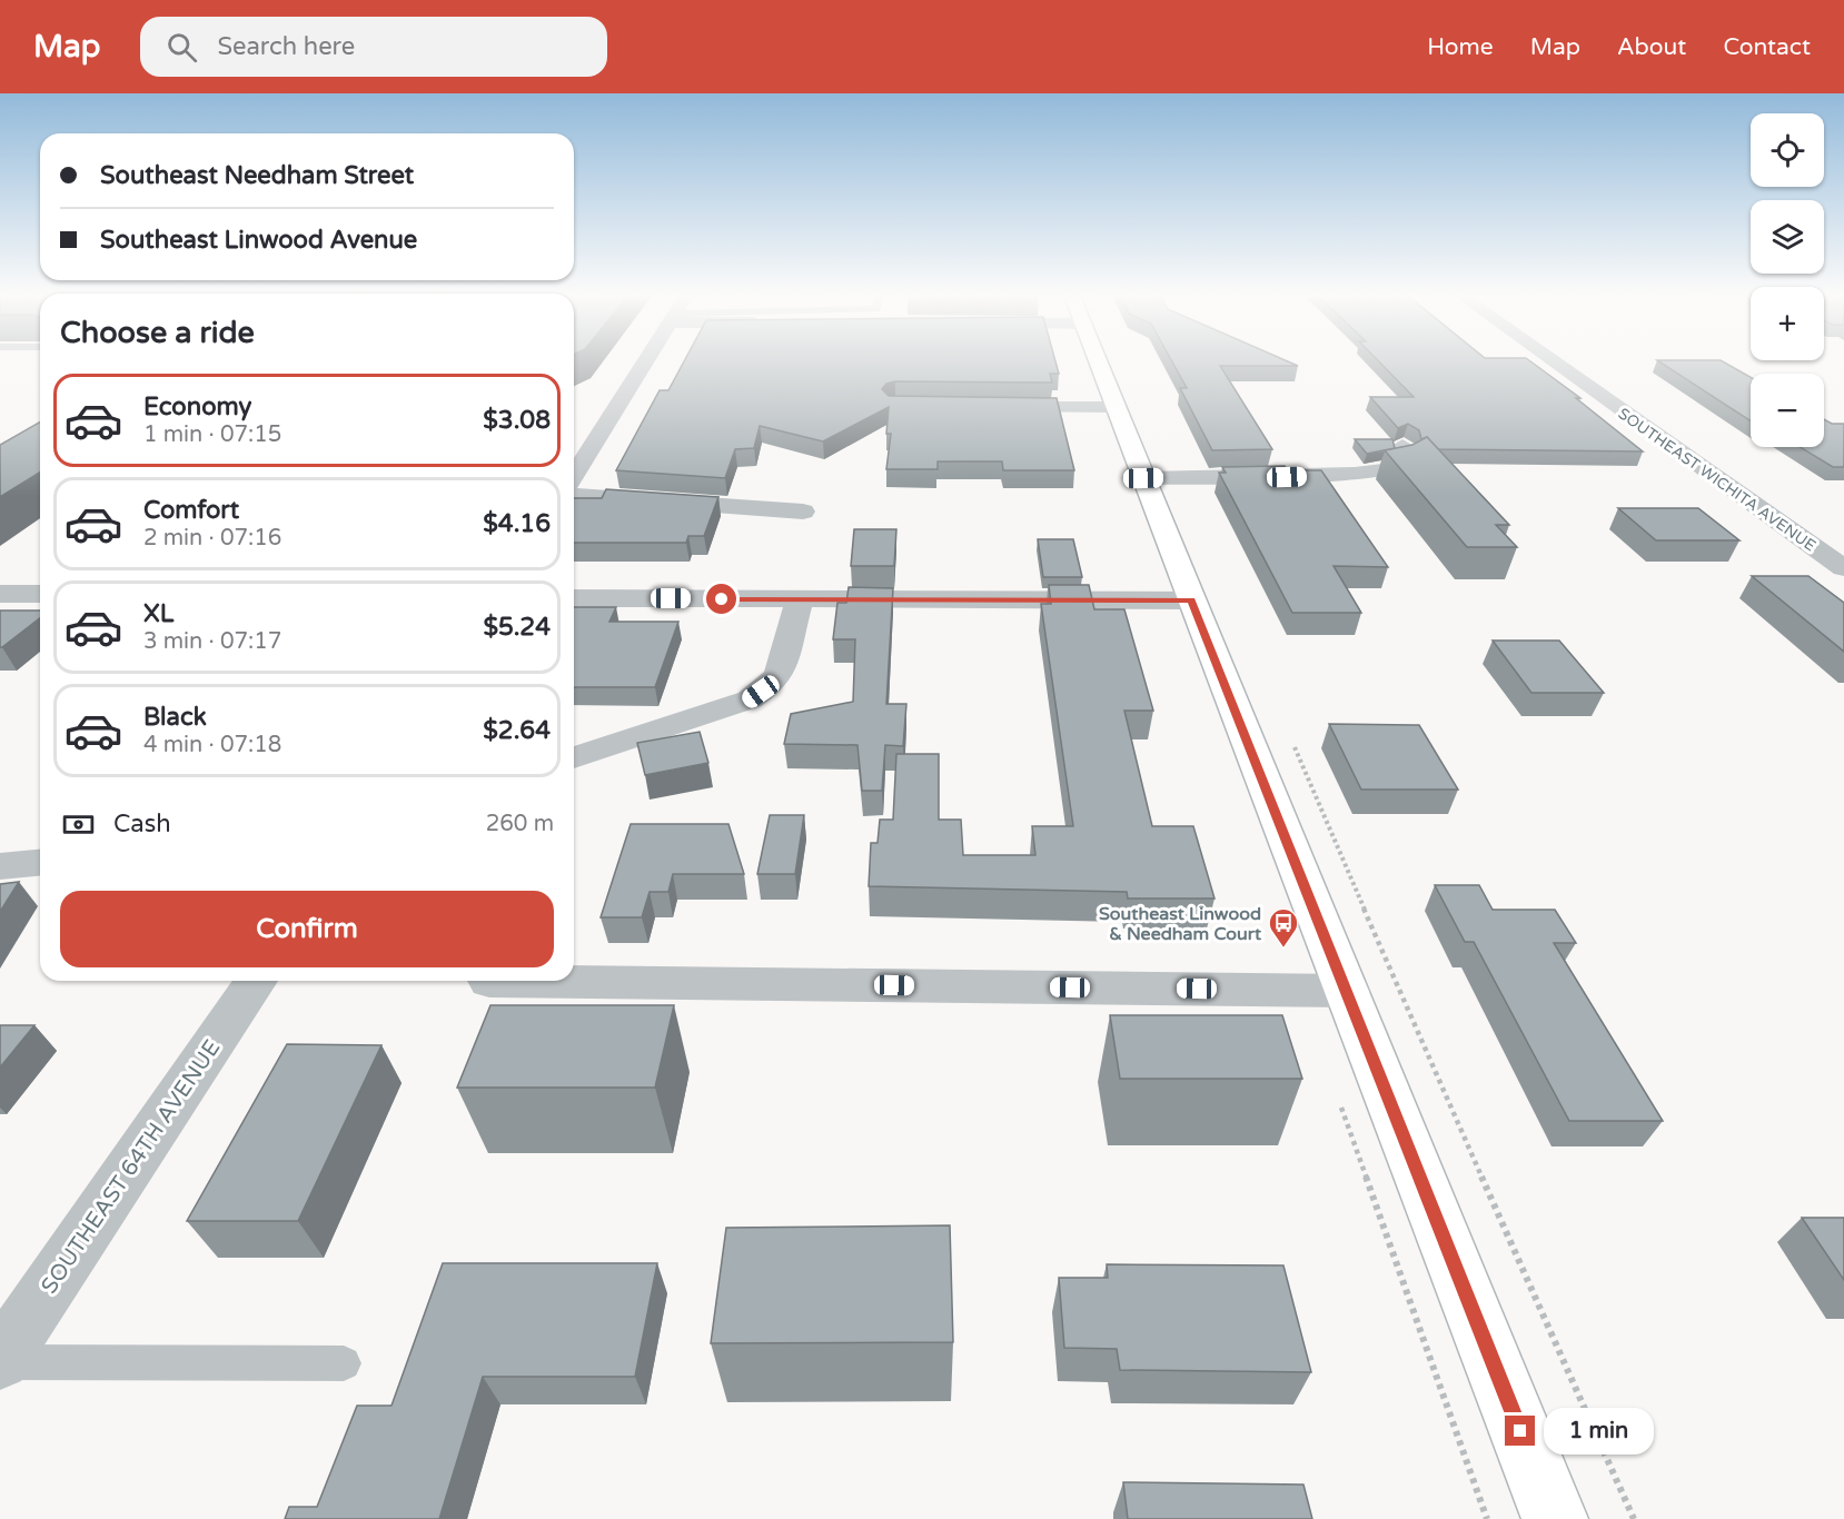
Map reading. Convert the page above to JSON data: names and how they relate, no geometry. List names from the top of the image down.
{
  "streets": {
    "street": ["SOUTHEAST WICHITA AVENUE", "SOUTHEAST 64TH AVENUE"]
  },
  "places": {
    "bus stop": ["Southeast Linwood & Needham Court"]
  },
  "page": {
    "header": "Map",
    "search": "Search here",
    "nav": [
      "Home",
      "Map",
      "About",
      "Contact"
    ],
    "map_buttons": ["+", "−"],
    "banner": ["Southeast Needham Street", "Southeast Linwood Avenue"],
    "heading": "Choose a ride",
    "list": [
      {
        "name": "Economy",
        "note": "1 min · 07:15",
        "value": "$3.08"
      },
      {
        "name": "Comfort",
        "note": "2 min · 07:16",
        "value": "$4.16"
      },
      {
        "name": "XL",
        "note": "3 min · 07:17",
        "value": "$5.24"
      },
      {
        "name": "Black",
        "note": "4 min · 07:18",
        "value": "$2.64"
      }
    ],
    "pay": ["Cash", "260 m"],
    "buttons": "Confirm",
    "bubble": "1 min"
  }
}
